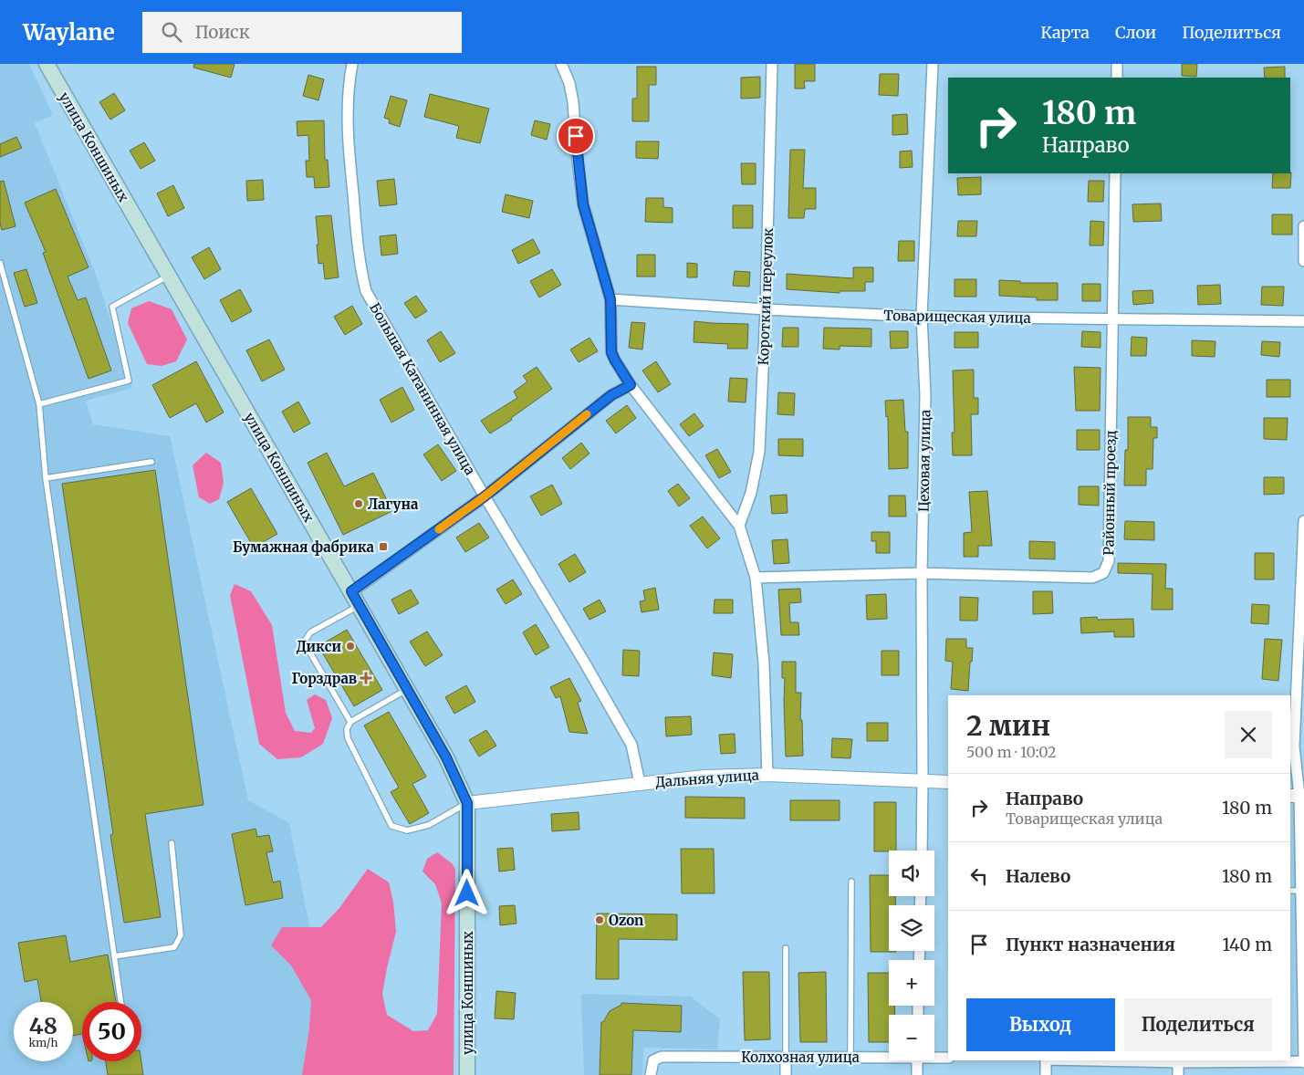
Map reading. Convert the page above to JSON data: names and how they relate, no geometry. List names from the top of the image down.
{
  "streets": {
    "main road": ["улица Коншиных"],
    "street": [
      "Короткий переулок",
      "Товарищеская улица",
      "Большая Катанинная улица",
      "Цеховая улица",
      "Районный проезд",
      "Дальняя улица",
      "Колхозная улица"
    ]
  },
  "crossings": [
    ["улица Коншиных", "Дальняя улица"],
    ["Короткий переулок", "Товарищеская улица"],
    ["Товарищеская улица", "Цеховая улица"],
    ["Товарищеская улица", "Районный проезд"],
    ["Большая Катанинная улица", "Дальняя улица"],
    ["Цеховая улица", "Районный проезд"],
    ["Цеховая улица", "Дальняя улица"]
  ],
  "places": {
    "other": ["Лагуна", "Дикси", "Ozon"],
    "transit": ["Бумажная фабрика"],
    "health": ["Горздрав"]
  },
  "page": {
    "header": "Waylane",
    "search": "Поиск",
    "nav": ["Карта", "Слои", "Поделиться"],
    "turn": ["180 m", "Направо"],
    "heading": ["2 мин", "500 m · 10:02"],
    "list": [
      {
        "name": "Направо",
        "note": "Товарищеская улица",
        "value": "180 m"
      },
      {
        "name": "Налево",
        "value": "180 m"
      },
      {
        "name": "Пункт назначения",
        "value": "140 m"
      }
    ],
    "map_buttons": ["+", "−"],
    "buttons": ["Выход", "Поделиться"],
    "speed": "48 km/h",
    "limit": "50"
  }
}
